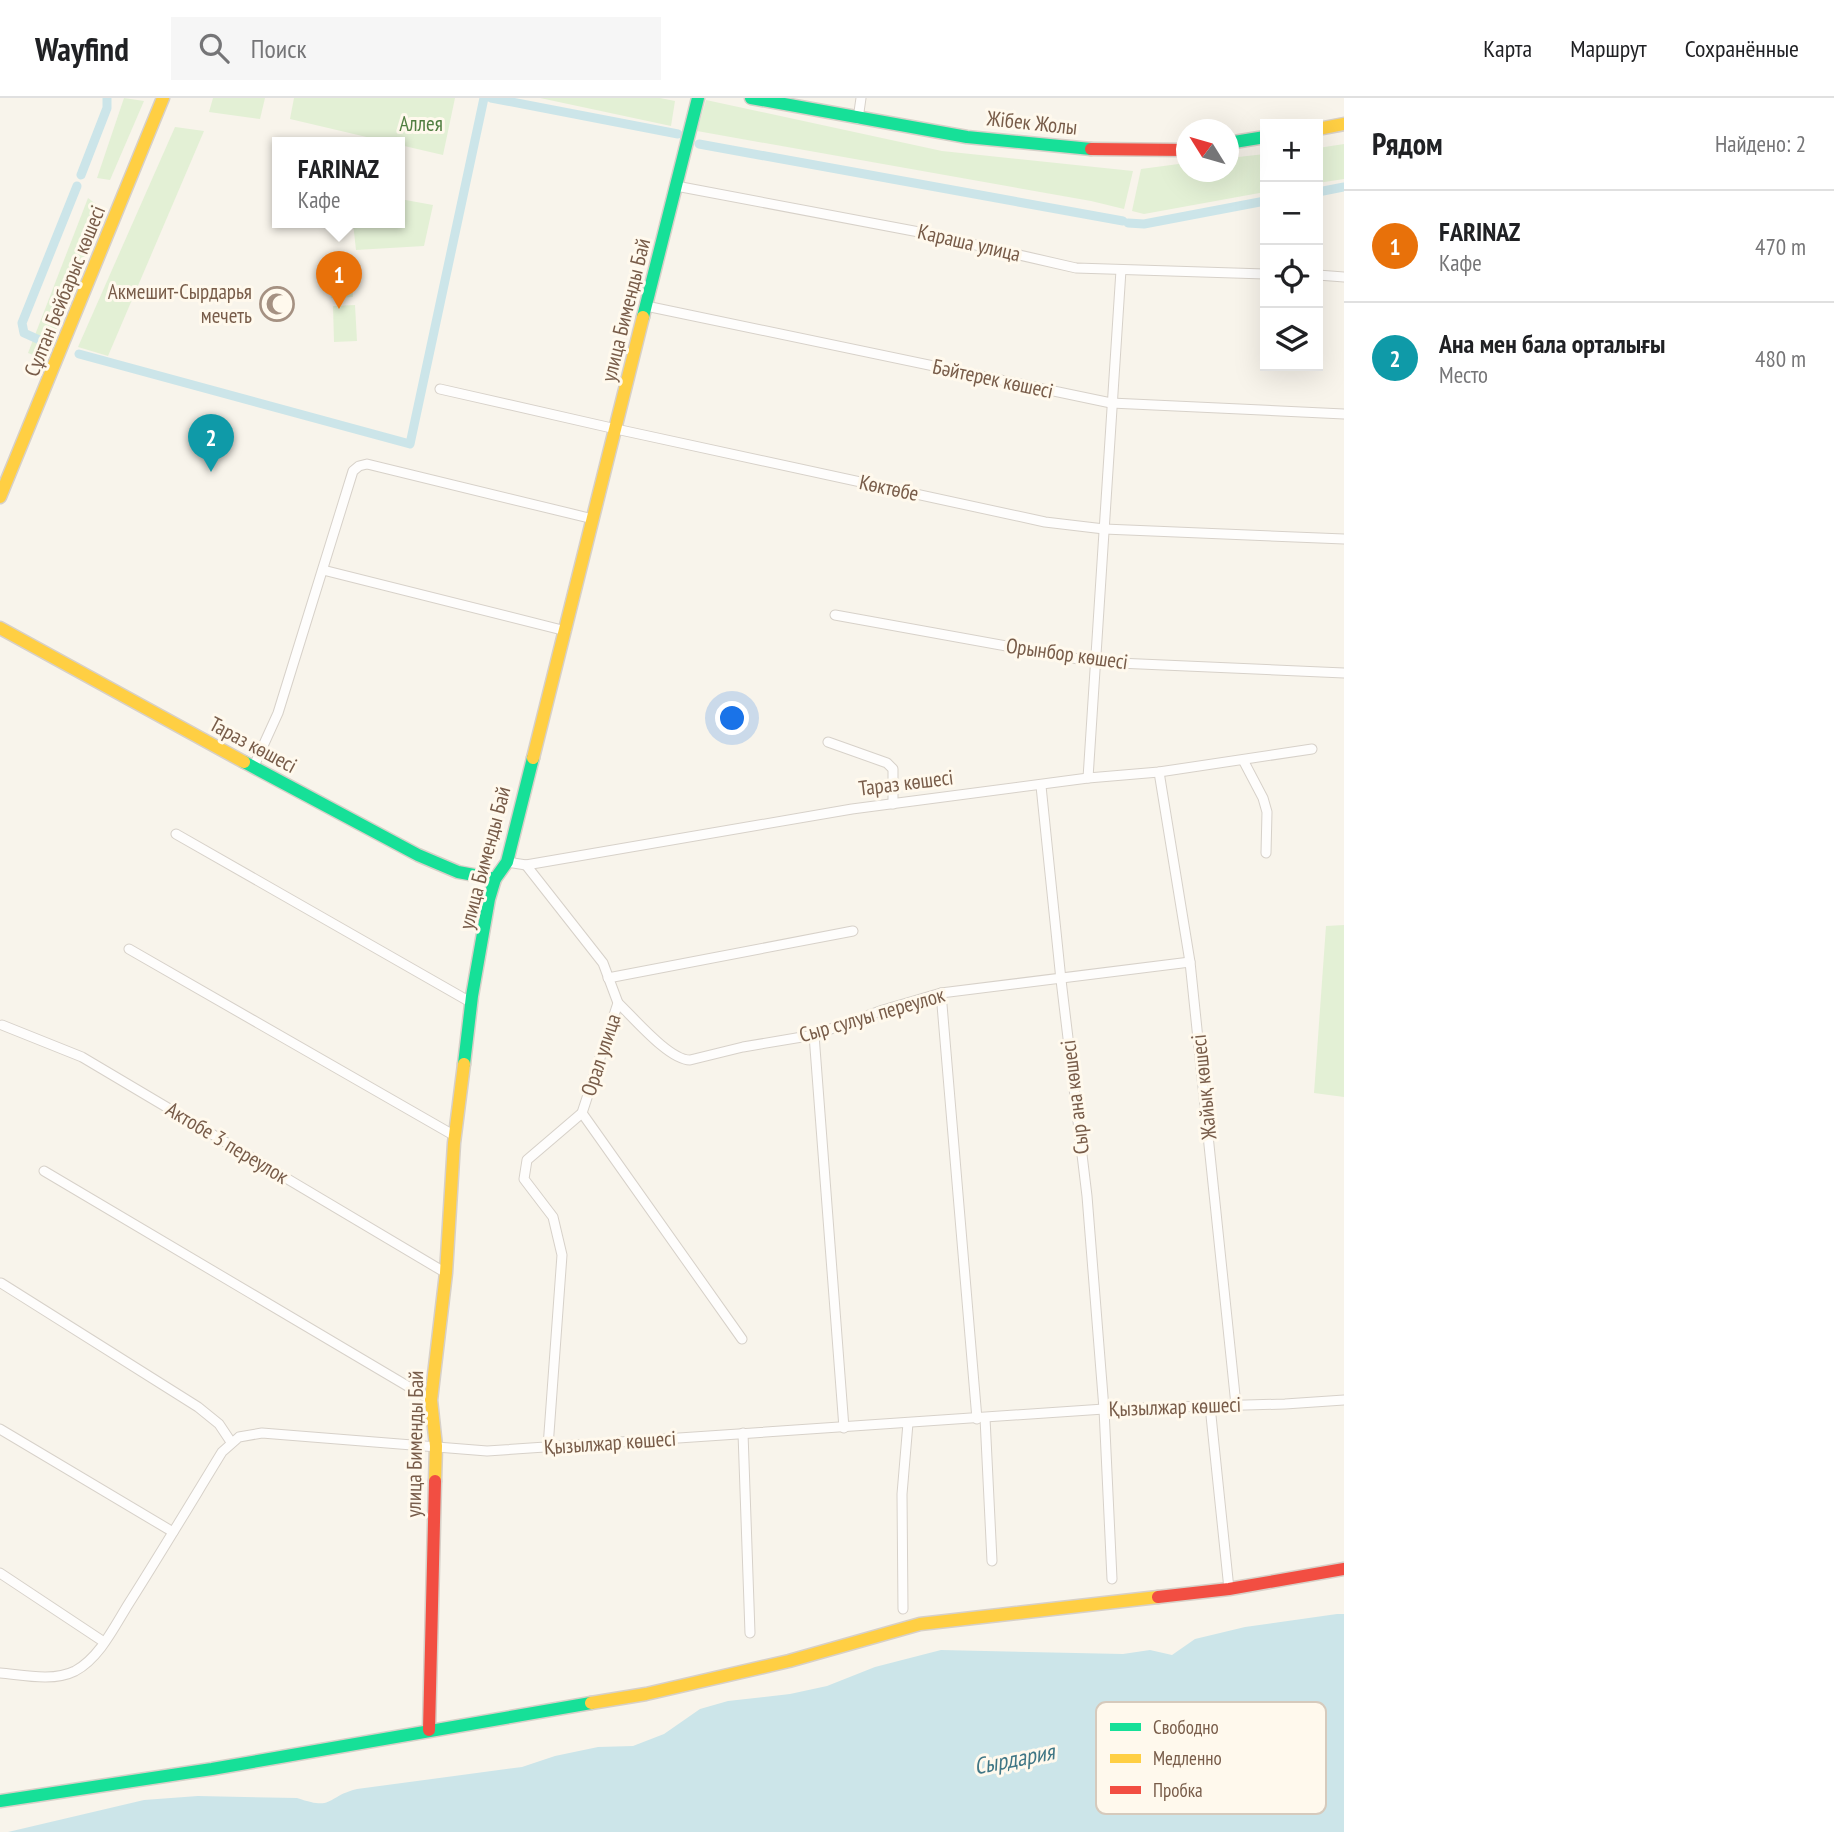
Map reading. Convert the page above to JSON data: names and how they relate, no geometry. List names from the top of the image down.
{
  "streets": {
    "street": [
      "Жібек Жолы",
      "Караша улица",
      "Сұлтан Бейбарыс көшесі",
      "улица Бименды Бай",
      "Бәйтерек көшесі",
      "Көктөбе",
      "Орынбор көшесі",
      "Тараз көшесі",
      "Сыр сулуы переулок",
      "Орал улица",
      "Жайық көшесі",
      "Сыр ана көшесі",
      "Актобе 3 переулок",
      "Қызылжар көшесі"
    ]
  },
  "crossings": [
    ["Караша улица", "улица Бименды Бай"],
    ["улица Бименды Бай", "Бәйтерек көшесі"],
    ["улица Бименды Бай", "Көктөбе"],
    ["улица Бименды Бай", "Тараз көшесі"],
    ["улица Бименды Бай", "Актобе 3 переулок"],
    ["улица Бименды Бай", "Қызылжар көшесі"],
    ["Тараз көшесі", "Орал улица"],
    ["Тараз көшесі", "Жайық көшесі"],
    ["Тараз көшесі", "Сыр ана көшесі"],
    ["Сыр сулуы переулок", "Орал улица"],
    ["Сыр сулуы переулок", "Жайық көшесі"],
    ["Сыр сулуы переулок", "Сыр ана көшесі"],
    ["Орал улица", "Қызылжар көшесі"],
    ["Жайық көшесі", "Қызылжар көшесі"],
    ["Сыр ана көшесі", "Қызылжар көшесі"]
  ],
  "water": ["Сырдария"],
  "parks": ["Аллея"],
  "places": {
    "mosque": ["Акмешит-Сырдарья мечеть"]
  },
  "legend": ["Свободно", "Медленно", "Пробка"],
  "north": "top left",
  "page": {
    "header": "Wayfind",
    "search": "Поиск",
    "nav": ["Карта", "Маршрут", "Сохранённые"],
    "heading": ["Рядом", "Найдено: 2"],
    "map_buttons": ["+", "−"],
    "popup": ["FARINAZ", "Кафе"],
    "list": [
      {
        "mark": "1",
        "name": "FARINAZ",
        "note": "Кафе",
        "value": "470 m"
      },
      {
        "mark": "2",
        "name": "Ана мен бала орталығы",
        "note": "Место",
        "value": "480 m"
      }
    ],
    "pins": ["1", "2"]
  }
}
